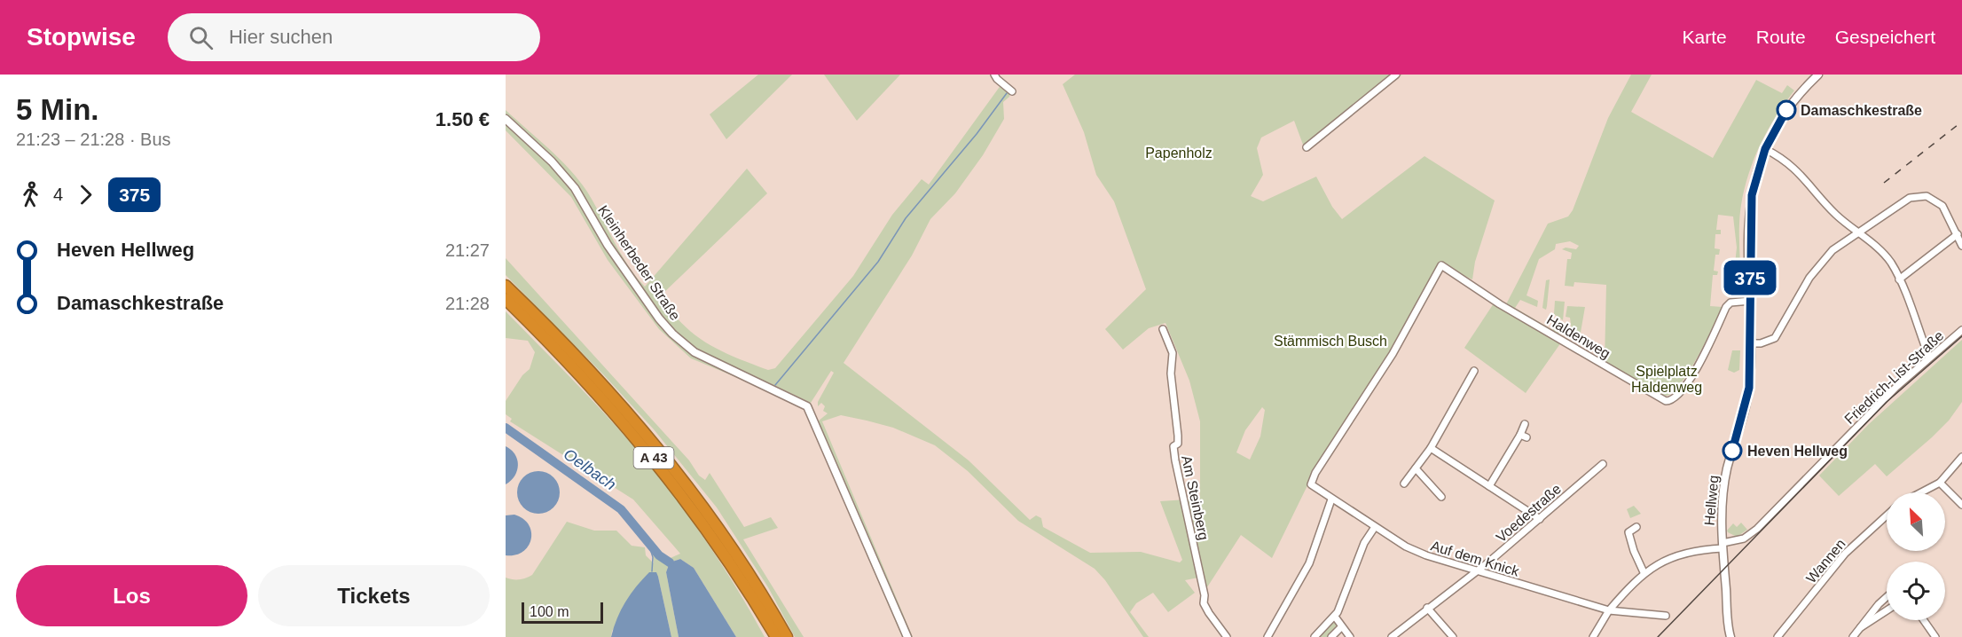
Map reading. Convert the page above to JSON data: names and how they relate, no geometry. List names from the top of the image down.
{
  "streets": {
    "highway": ["A 43"],
    "street": [
      "Kleinherbeder Straße",
      "Haldenweg",
      "Friedrich-List-Straße",
      "Am Steinberg",
      "Hellweg",
      "Voedestraße",
      "Auf dem Knick",
      "Wannen"
    ]
  },
  "crossings": [
    ["Haldenweg", "Hellweg"],
    ["Haldenweg", "Auf dem Knick"],
    ["Friedrich-List-Straße", "Hellweg"],
    ["Voedestraße", "Auf dem Knick"]
  ],
  "water": ["Oelbach"],
  "parks": ["Papenholz", "Stämmisch Busch", "Spielplatz Haldenweg"],
  "places": ["Damaschkestraße", "Heven Hellweg"],
  "lines": ["bus line 375"],
  "scale_bar": "100 m",
  "north": "top left",
  "page": {
    "header": "Stopwise",
    "search": "Hier suchen",
    "nav": ["Karte", "Route", "Gespeichert"],
    "heading": ["5 Min.", "21:23 – 21:28 · Bus", "1.50 €"],
    "on_map": "375",
    "legs": ["4", "375"],
    "list": [
      {
        "name": "Heven Hellweg",
        "value": "21:27"
      },
      {
        "name": "Damaschkestraße",
        "value": "21:28"
      }
    ],
    "buttons": ["Los", "Tickets"],
    "scale": "100 m"
  }
}
